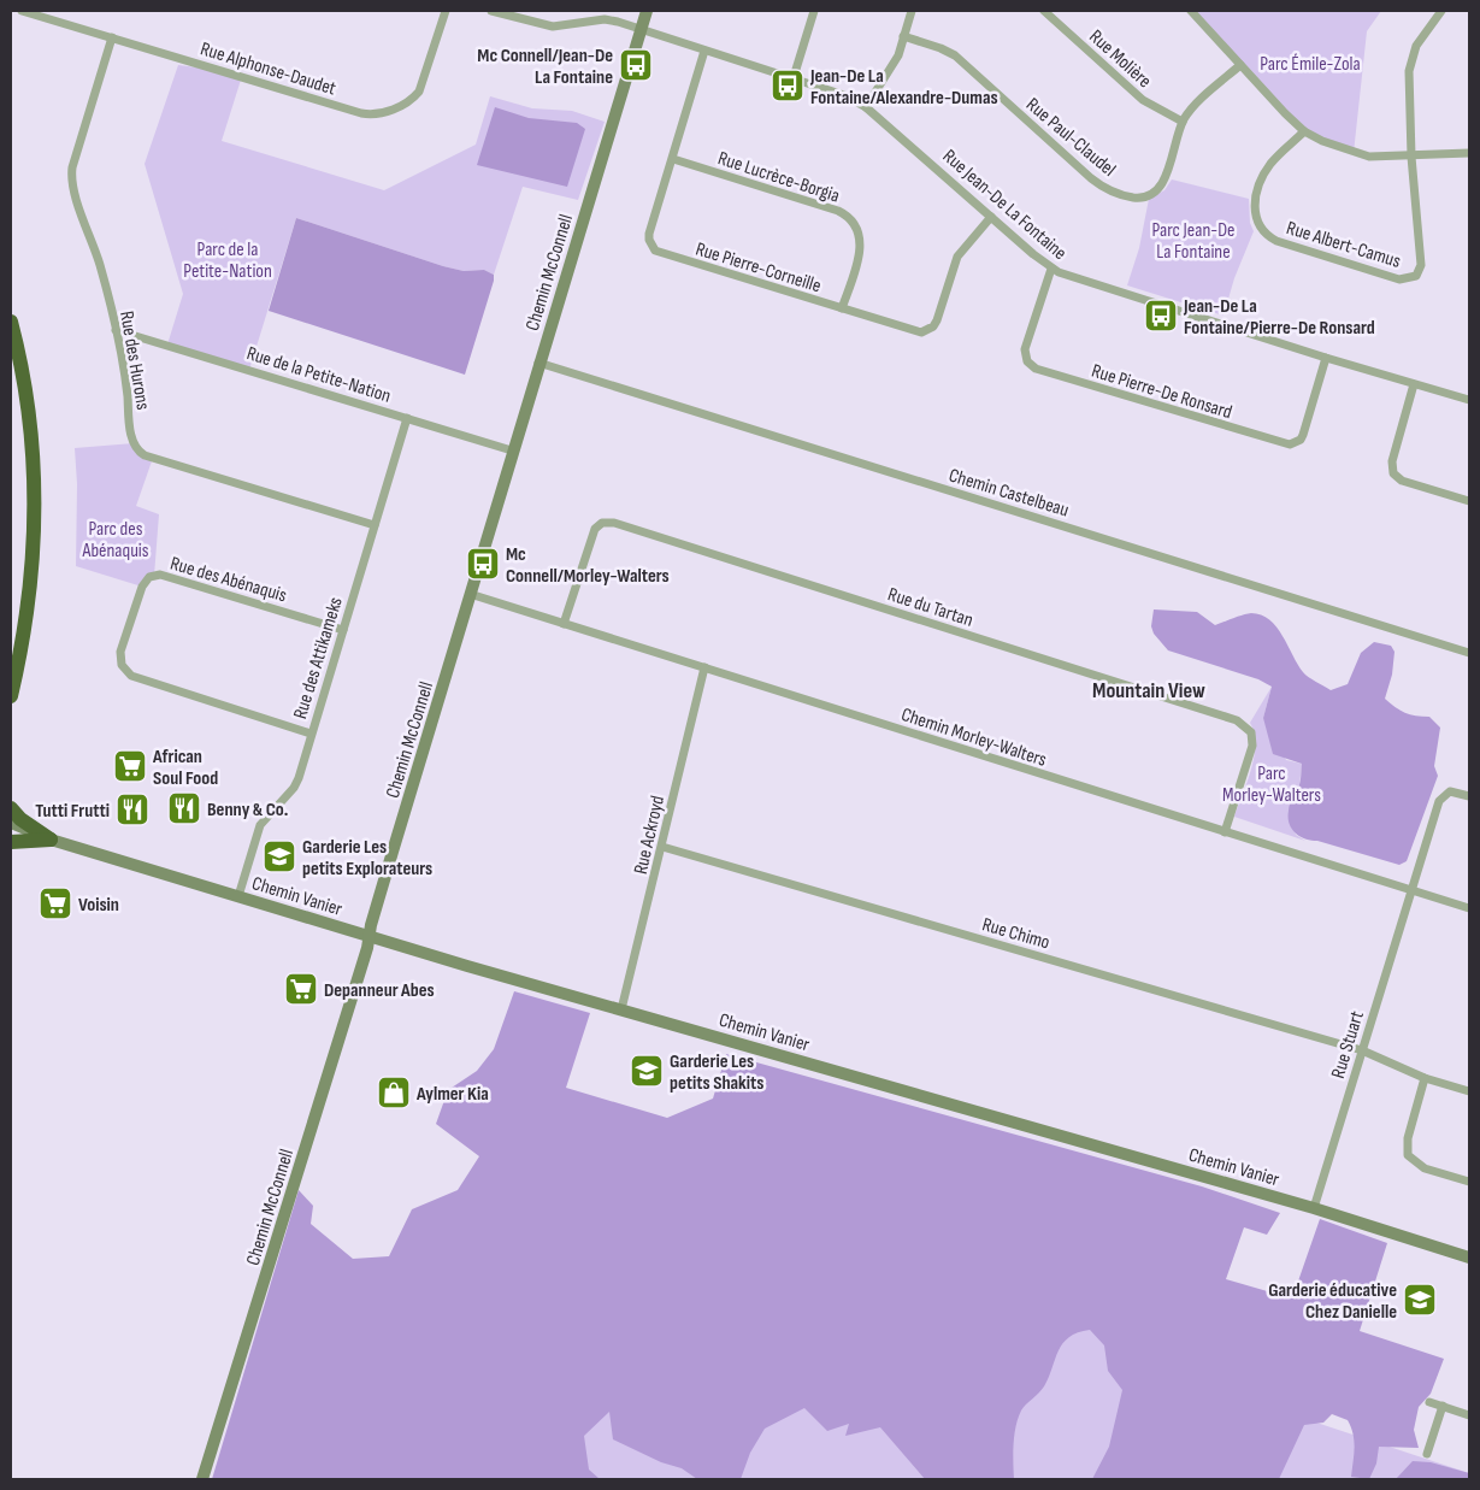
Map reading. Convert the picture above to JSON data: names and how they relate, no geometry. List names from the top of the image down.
{
  "streets": {
    "main road": ["Chemin McConnell", "Chemin Vanier"],
    "street": [
      "Rue Molière",
      "Rue Alphonse-Daudet",
      "Rue Paul-Claudel",
      "Rue Lucrèce-Borgia",
      "Rue Jean-De La Fontaine",
      "Rue Albert-Camus",
      "Rue Pierre-Corneille",
      "Rue des Hurons",
      "Rue de la Petite-Nation",
      "Rue Pierre-De Ronsard",
      "Chemin Castelbeau",
      "Rue des Abénaquis",
      "Rue du Tartan",
      "Rue des Attikameks",
      "Chemin Morley-Walters",
      "Rue Ackroyd",
      "Rue Chimo",
      "Rue Stuart"
    ]
  },
  "crossings": [
    ["Rue Molière", "Rue Paul-Claudel"],
    ["Rue Alphonse-Daudet", "Rue des Hurons"],
    ["Rue Lucrèce-Borgia", "Rue Pierre-Corneille"],
    ["Rue Jean-De La Fontaine", "Rue Pierre-Corneille"],
    ["Rue Jean-De La Fontaine", "Chemin McConnell"],
    ["Rue Jean-De La Fontaine", "Rue Pierre-De Ronsard"],
    ["Chemin McConnell", "Rue de la Petite-Nation"],
    ["Chemin McConnell", "Chemin Castelbeau"],
    ["Chemin McConnell", "Chemin Morley-Walters"],
    ["Chemin McConnell", "Chemin Vanier"],
    ["Rue des Hurons", "Rue de la Petite-Nation"],
    ["Rue des Hurons", "Rue des Attikameks"],
    ["Rue de la Petite-Nation", "Rue des Attikameks"],
    ["Rue des Abénaquis", "Rue des Attikameks"],
    ["Rue du Tartan", "Chemin Morley-Walters"],
    ["Rue des Attikameks", "Chemin Vanier"],
    ["Chemin Morley-Walters", "Rue Ackroyd"],
    ["Chemin Morley-Walters", "Rue Stuart"],
    ["Rue Ackroyd", "Chemin Vanier"],
    ["Rue Ackroyd", "Rue Chimo"],
    ["Chemin Vanier", "Rue Stuart"],
    ["Rue Chimo", "Rue Stuart"]
  ],
  "districts": ["Mountain View"],
  "parks": [
    "Parc Émile-Zola",
    "Parc Jean-De La Fontaine",
    "Parc de la Petite-Nation",
    "Parc des Abénaquis",
    "Parc Morley-Walters"
  ],
  "places": {
    "bus stop": [
      "Mc Connell/Jean-De La Fontaine",
      "Jean-De La Fontaine/Alexandre-Dumas",
      "Jean-De La Fontaine/Pierre-De Ronsard",
      "Mc Connell/Morley-Walters"
    ],
    "supermarket": ["African Soul Food", "Voisin", "Depanneur Abes"],
    "restaurant": ["Benny & Co.", "Tutti Frutti"],
    "school or university": ["Garderie Les petits Explorateurs", "Garderie Les petits Shakits", "Garderie éducative Chez Danielle"],
    "shop": ["Aylmer Kia"]
  }
}
